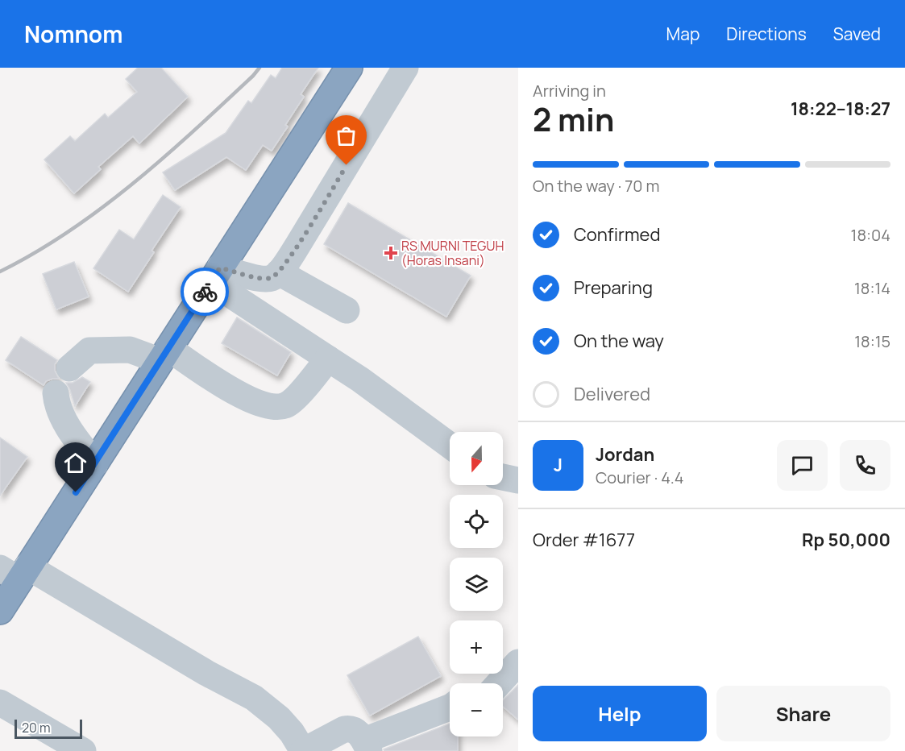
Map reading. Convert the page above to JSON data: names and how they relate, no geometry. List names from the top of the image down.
{
  "places": {
    "health": ["RS MURNI TEGUH (Horas Insani)"]
  },
  "scale_bar": "20 m",
  "north": "bottom",
  "page": {
    "header": "Nomnom",
    "nav": ["Map", "Directions", "Saved"],
    "heading": ["2 min", "Arriving in", "18:22–18:27"],
    "panel": [
      "Jordan",
      "Courier · 4.4",
      "Order #1677",
      "Rp 50,000"
    ],
    "bar": "On the way · 70 m",
    "list": [
      ["Confirmed", "18:04"],
      ["Preparing", "18:14"],
      ["On the way", "18:15"],
      "Delivered"
    ],
    "map_buttons": ["+", "−"],
    "round": "J",
    "buttons": ["Help", "Share"],
    "scale": "20 m"
  }
}
